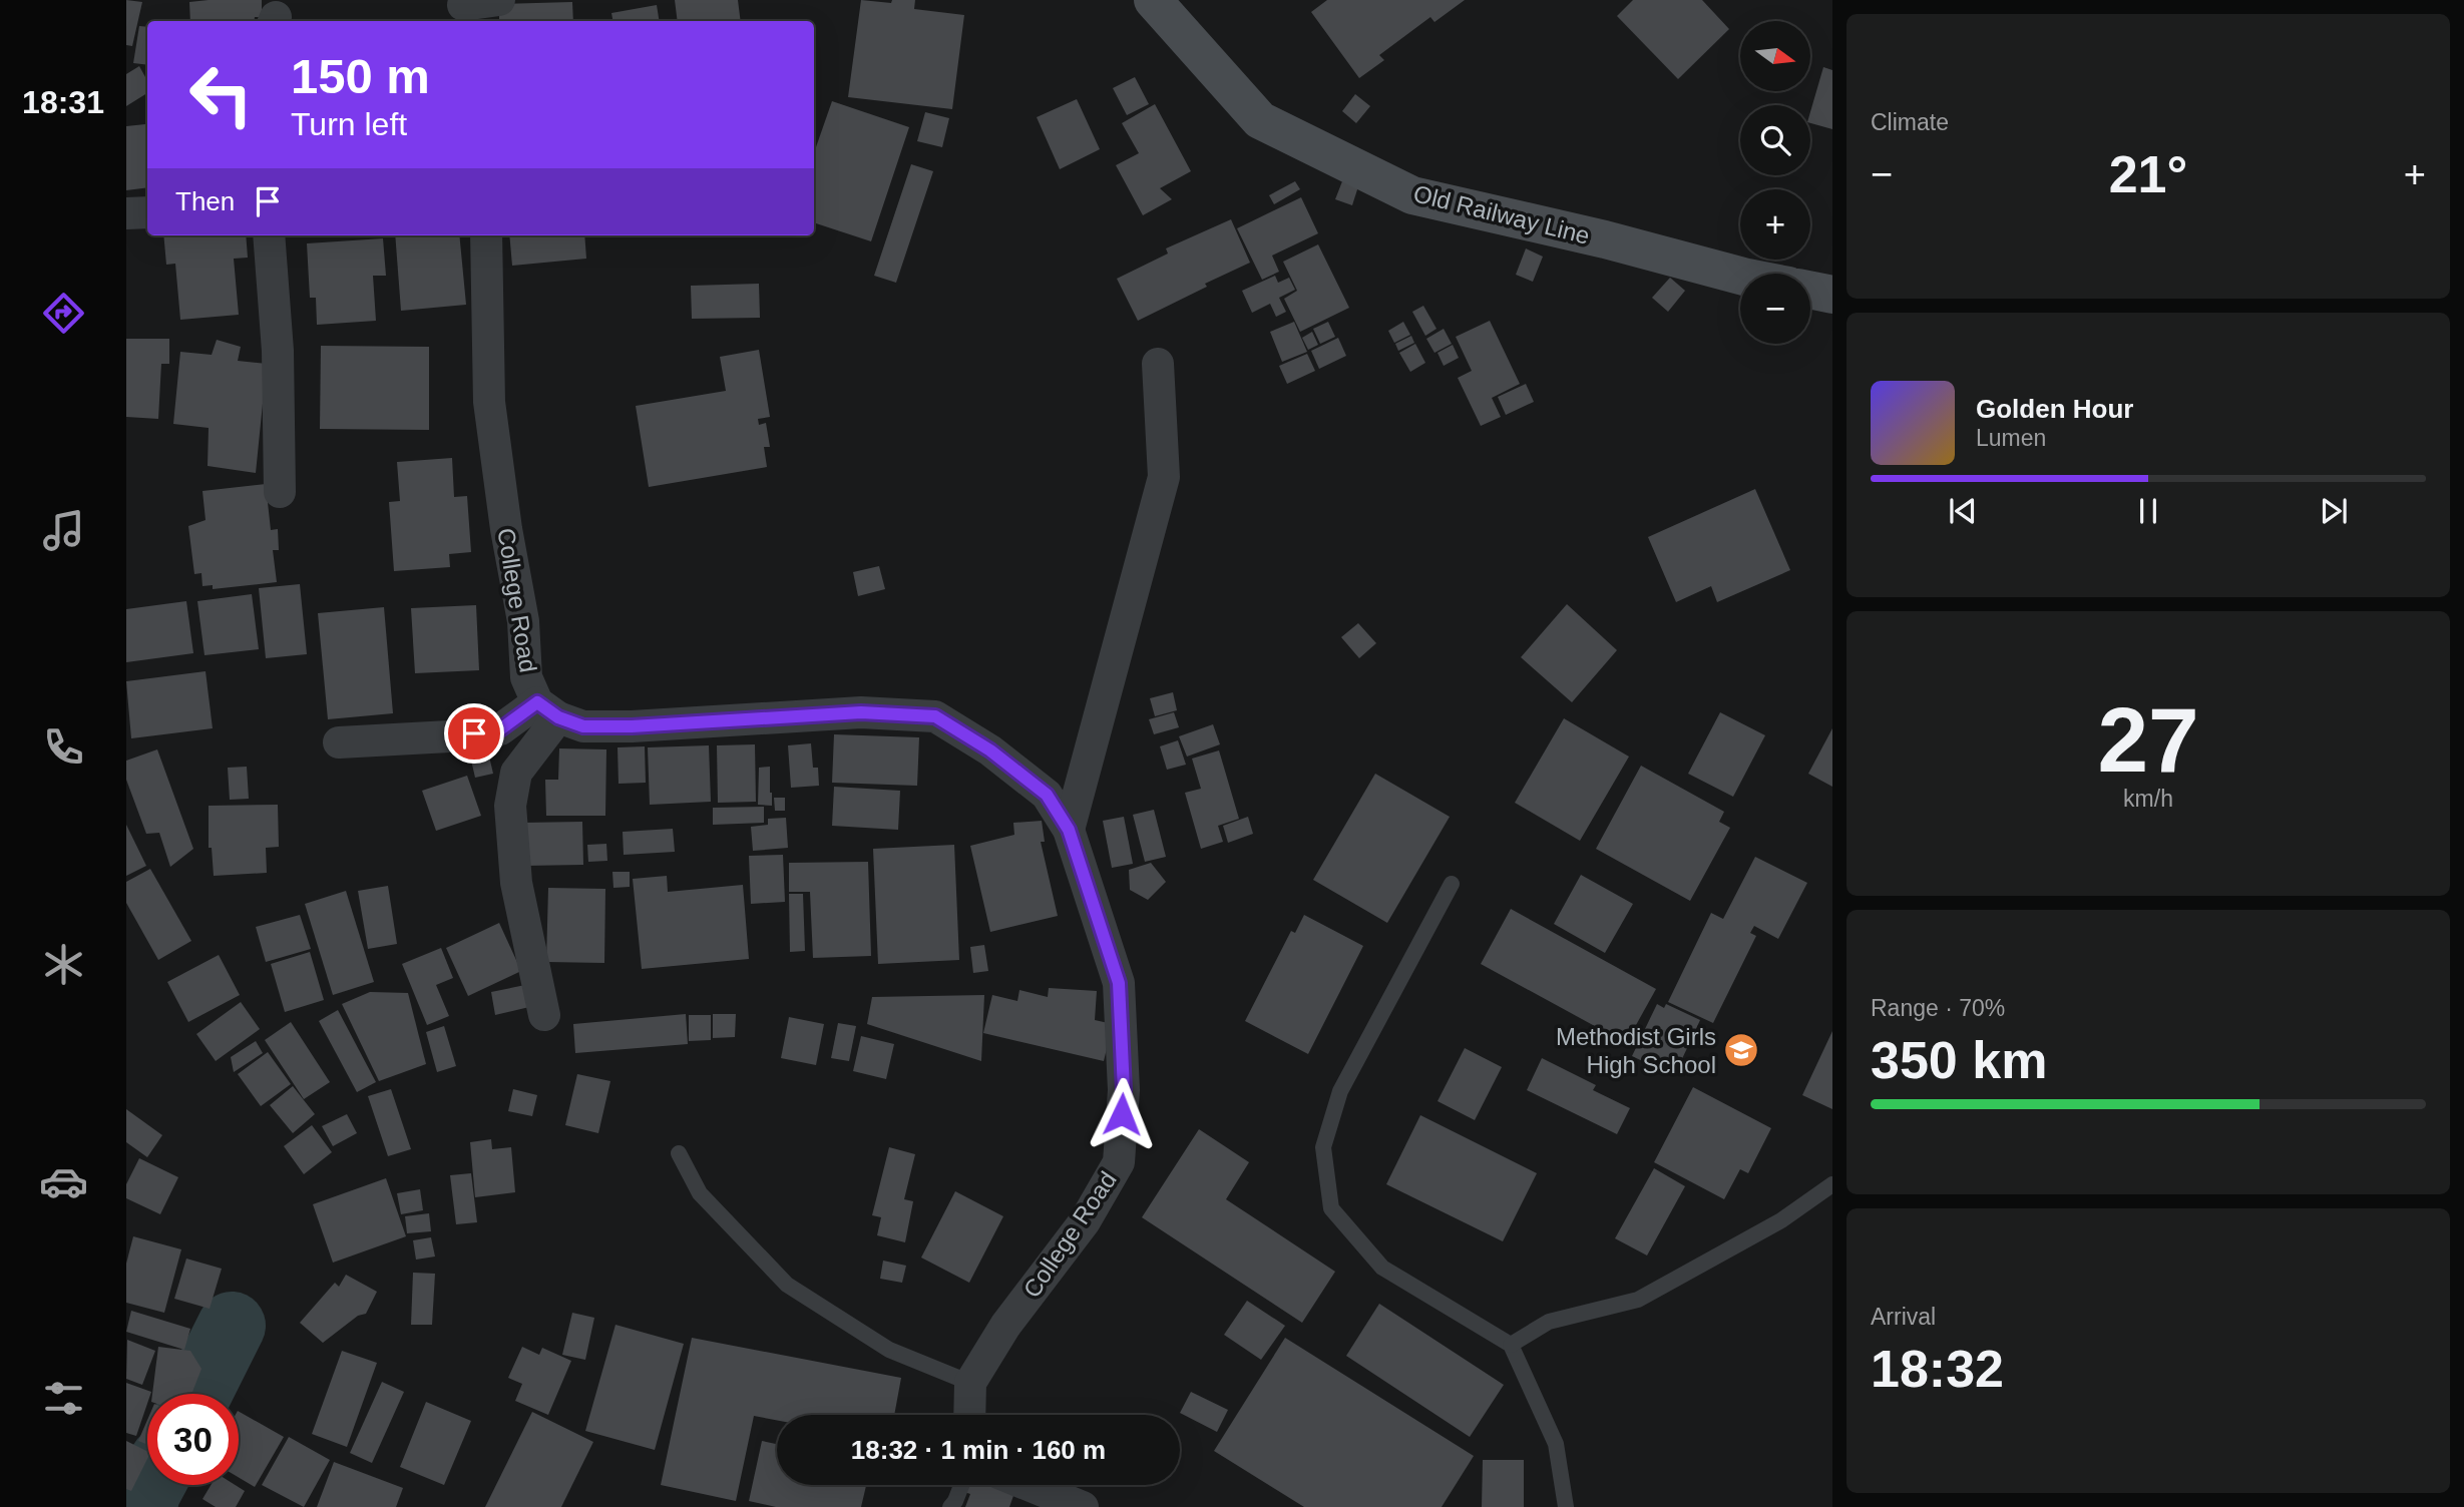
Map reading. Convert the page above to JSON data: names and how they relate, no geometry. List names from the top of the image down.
{
  "streets": {
    "street": ["Old Railway Line", "College Road"]
  },
  "places": {
    "school or university": ["Methodist Girls High School"]
  },
  "north": "right",
  "page": {
    "tabs": "18:31",
    "tile": [
      "Climate",
      ["27", "km/h"],
      ["Range · 70%", "350 km"],
      ["Arrival", "18:32"]
    ],
    "map_buttons": ["+", "−"],
    "turn": ["150 m", "Turn left"],
    "heat": ["−", "21°", "+"],
    "then": "Then",
    "song": ["Golden Hour", "Lumen"],
    "limit": "30",
    "trip": "18:32 · 1 min · 160 m"
  }
}
